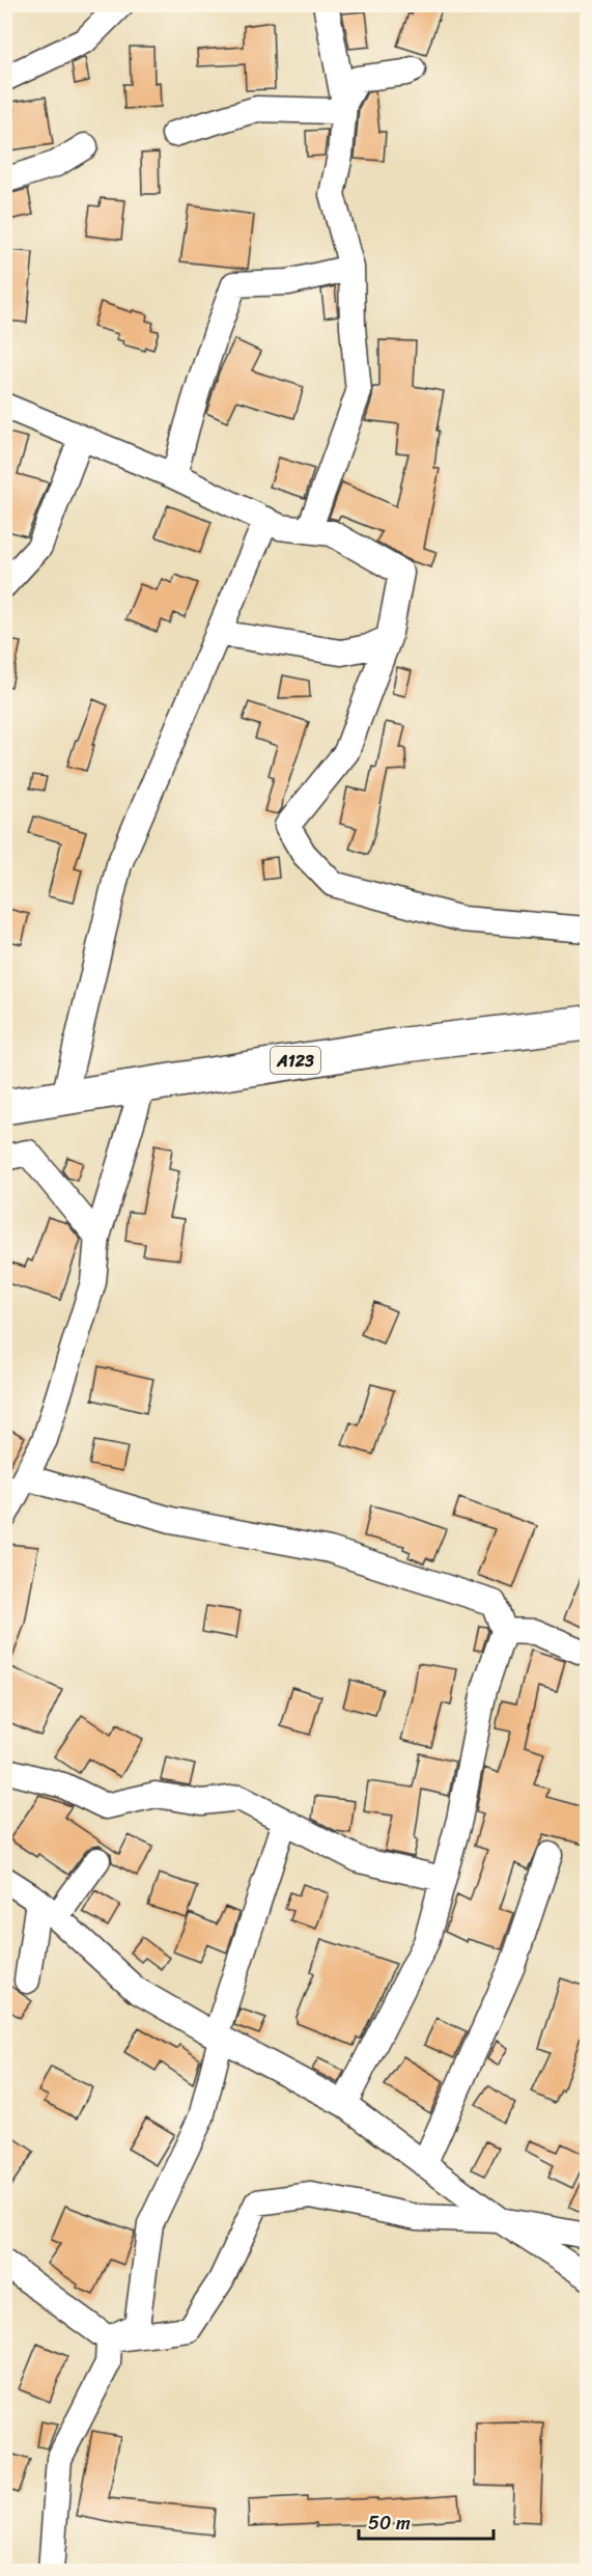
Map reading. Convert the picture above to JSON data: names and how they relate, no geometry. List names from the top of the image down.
{
  "streets": {
    "highway": ["A123"]
  },
  "scale_bar": "50 m"
}
